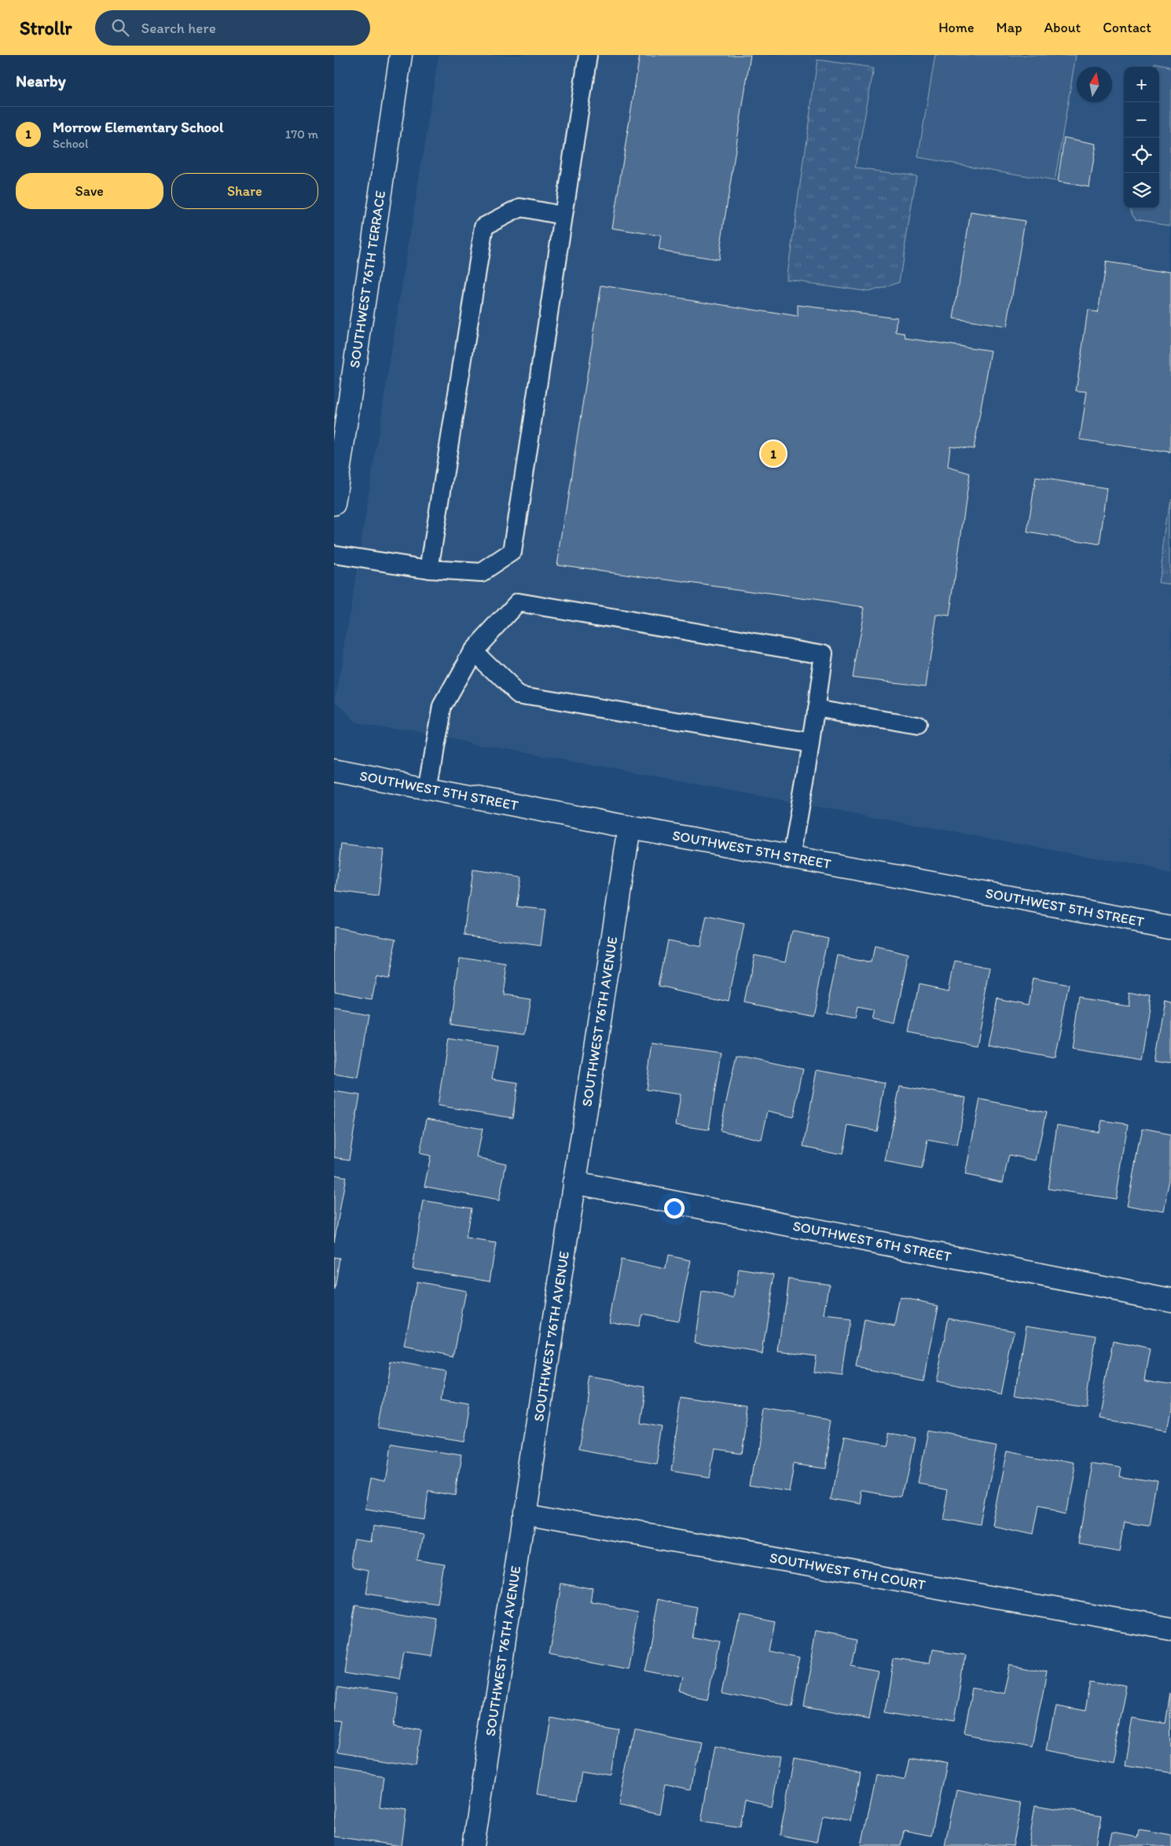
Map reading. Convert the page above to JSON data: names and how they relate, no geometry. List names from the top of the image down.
{
  "streets": {
    "street": [
      "SOUTHWEST 76TH TERRACE",
      "SOUTHWEST 5TH STREET",
      "SOUTHWEST 76TH AVENUE",
      "SOUTHWEST 6TH STREET",
      "SOUTHWEST 6TH COURT"
    ]
  },
  "crossings": [
    ["SOUTHWEST 5TH STREET", "SOUTHWEST 76TH AVENUE"],
    ["SOUTHWEST 76TH AVENUE", "SOUTHWEST 6TH STREET"],
    ["SOUTHWEST 76TH AVENUE", "SOUTHWEST 6TH COURT"]
  ],
  "north": "top",
  "page": {
    "header": "Strollr",
    "search": "Search here",
    "nav": [
      "Home",
      "Map",
      "About",
      "Contact"
    ],
    "heading": "Nearby",
    "map_buttons": ["+", "−"],
    "list": [
      {
        "mark": "1",
        "name": "Morrow Elementary School",
        "note": "School",
        "value": "170 m"
      }
    ],
    "buttons": ["Save", "Share"],
    "pins": "1"
  }
}
